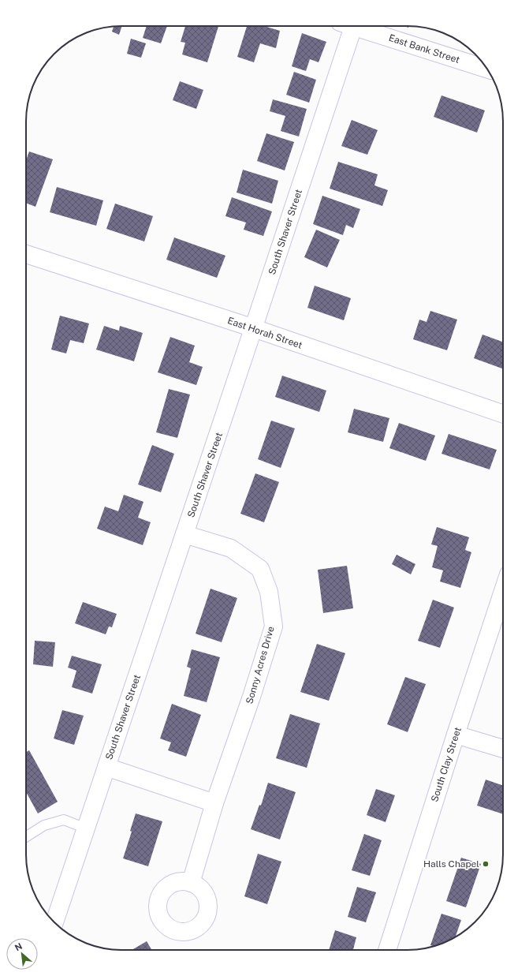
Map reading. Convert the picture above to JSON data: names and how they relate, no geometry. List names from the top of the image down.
{
  "streets": {
    "street": [
      "East Bank Street",
      "South Shaver Street",
      "East Horah Street",
      "Sonny Acres Drive",
      "South Clay Street"
    ]
  },
  "crossings": [
    ["South Shaver Street", "East Horah Street"],
    ["South Shaver Street", "Sonny Acres Drive"]
  ],
  "places": ["Halls Chapel"],
  "north": "top left"
}
